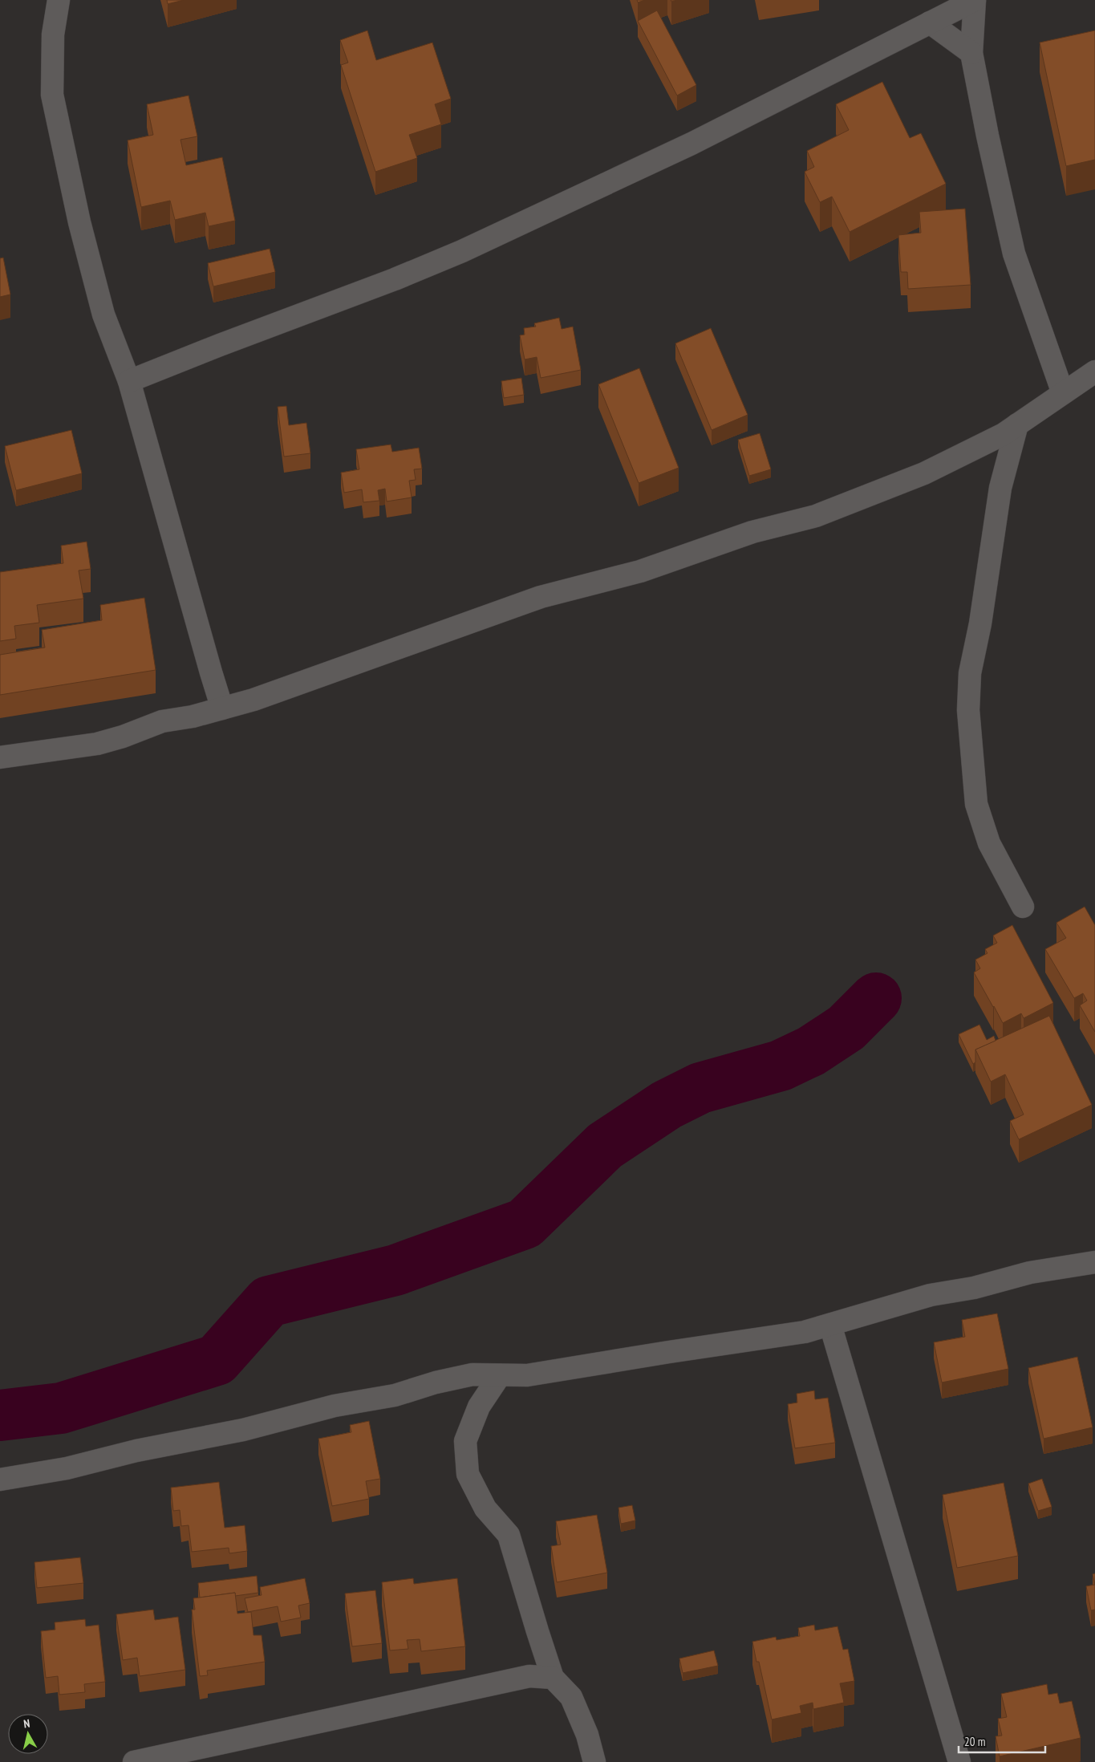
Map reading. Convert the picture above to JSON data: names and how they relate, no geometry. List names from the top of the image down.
{
  "scale_bar": "20 m",
  "north": "top"
}
